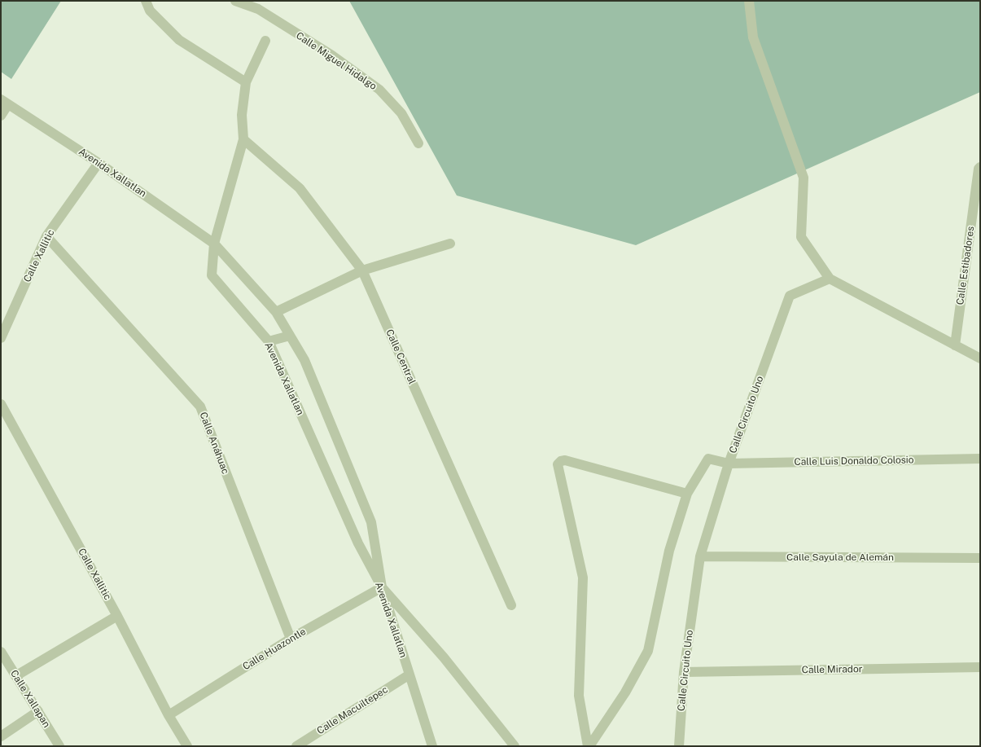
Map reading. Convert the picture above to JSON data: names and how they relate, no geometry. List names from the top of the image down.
{
  "streets": {
    "street": [
      "Calle Miguel Hidalgo",
      "Avenida Xallatlan",
      "Calle Xallitic",
      "Calle Estibadores",
      "Calle Central",
      "Calle Circuito Uno",
      "Calle Anáhuac",
      "Calle Luis Donaldo Colosio",
      "Calle Sayula de Alemán",
      "Calle Huazontle",
      "Calle Mirador",
      "Calle Xallapan",
      "Calle Macuiltepec"
    ]
  },
  "crossings": [
    ["Avenida Xallatlan", "Calle Xallitic"],
    ["Avenida Xallatlan", "Calle Huazontle"],
    ["Avenida Xallatlan", "Calle Macuiltepec"],
    ["Calle Xallitic", "Calle Anáhuac"],
    ["Calle Xallitic", "Calle Huazontle"],
    ["Calle Circuito Uno", "Calle Luis Donaldo Colosio"],
    ["Calle Circuito Uno", "Calle Sayula de Alemán"],
    ["Calle Circuito Uno", "Calle Mirador"],
    ["Calle Anáhuac", "Calle Huazontle"]
  ]
}
